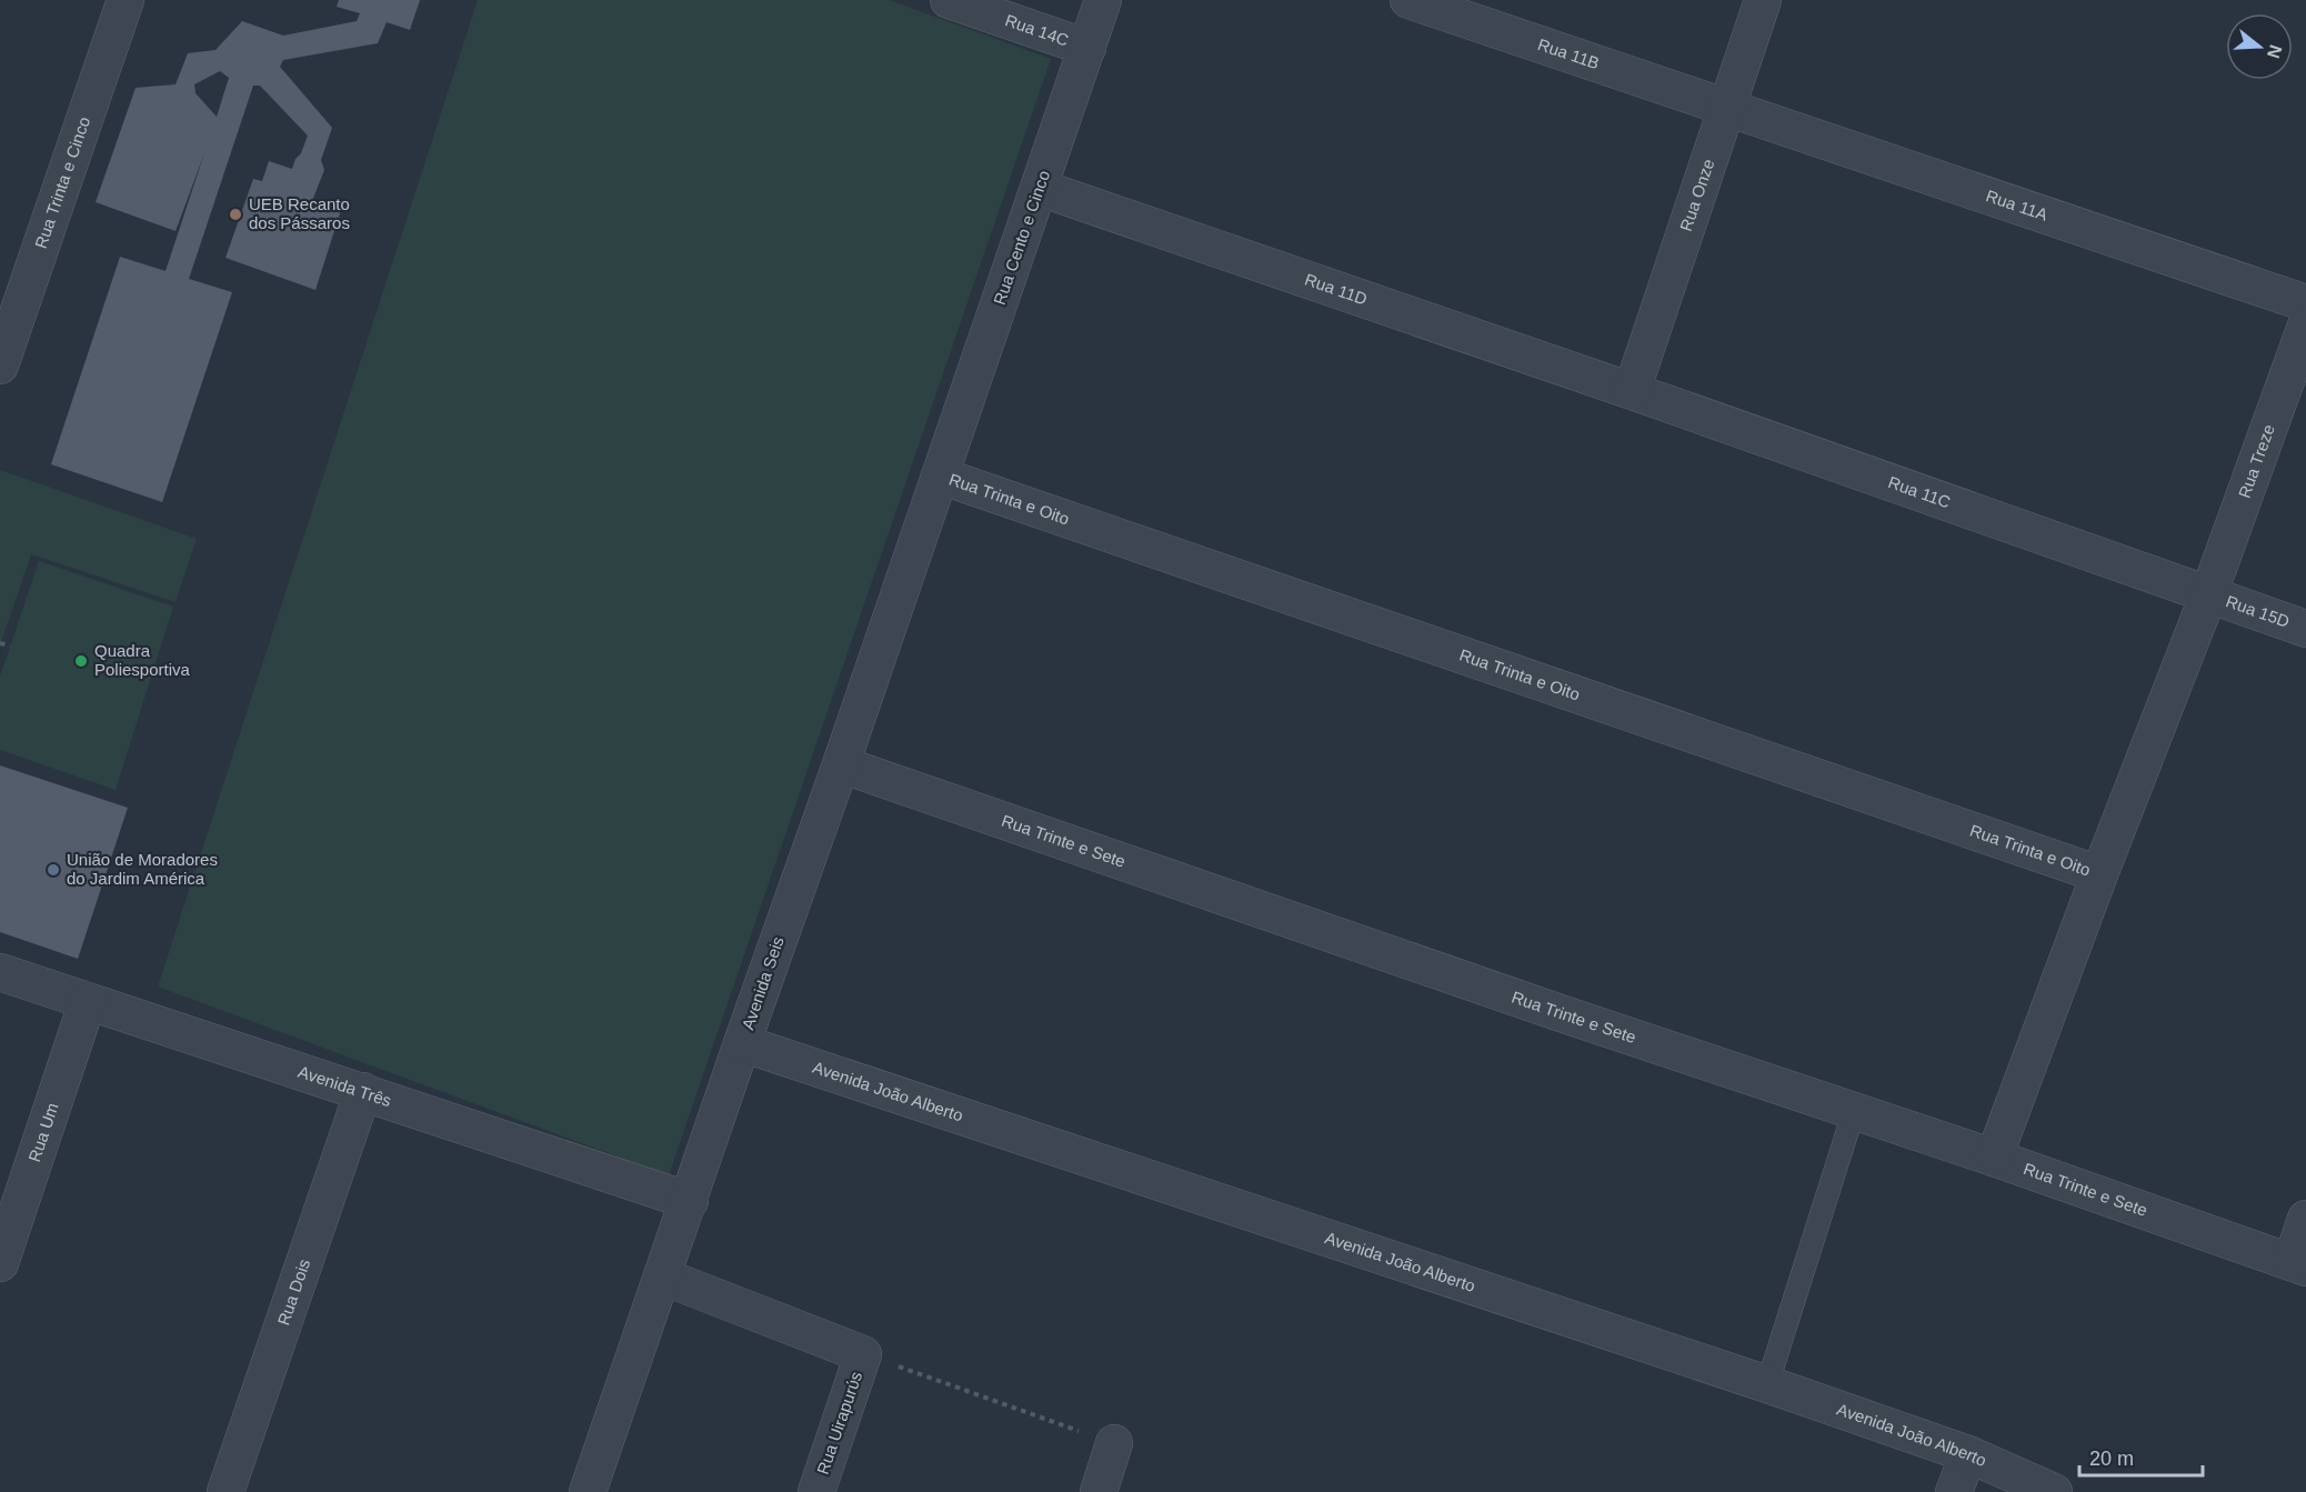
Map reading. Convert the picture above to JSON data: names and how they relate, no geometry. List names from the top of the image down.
{
  "streets": {
    "street": [
      "Rua 14C",
      "Rua 11B",
      "Rua Trinta e Cinco",
      "Rua Onze",
      "Rua 11A",
      "Rua Cento e Cinco",
      "Rua 11D",
      "Rua Treze",
      "Rua 11C",
      "Rua Trinta e Oito",
      "Rua 15D",
      "Rua Trinte e Sete",
      "Avenida Seis",
      "Avenida Três",
      "Avenida João Alberto",
      "Rua Um",
      "Rua Dois",
      "Rua Uirapurύs"
    ]
  },
  "crossings": [
    ["Rua 14C", "Rua Cento e Cinco"],
    ["Rua 11B", "Rua Onze"],
    ["Rua 11B", "Rua 11A"],
    ["Rua Onze", "Rua 11A"],
    ["Rua Onze", "Rua 11D"],
    ["Rua Onze", "Rua 11C"],
    ["Rua Cento e Cinco", "Rua 11D"],
    ["Rua Cento e Cinco", "Rua Trinta e Oito"],
    ["Rua Cento e Cinco", "Avenida Seis"],
    ["Rua 11D", "Rua 11C"],
    ["Rua Treze", "Rua 11C"],
    ["Rua Treze", "Rua Trinta e Oito"],
    ["Rua Treze", "Rua 15D"],
    ["Rua 11C", "Rua Trinta e Oito"],
    ["Rua 11C", "Rua 15D"],
    ["Rua Trinta e Oito", "Rua 15D"],
    ["Rua Trinta e Oito", "Rua Trinte e Sete"],
    ["Rua Trinta e Oito", "Avenida Seis"],
    ["Rua Trinte e Sete", "Avenida Seis"],
    ["Avenida Seis", "Avenida Três"],
    ["Avenida Seis", "Avenida João Alberto"],
    ["Avenida Três", "Rua Um"],
    ["Avenida Três", "Rua Dois"]
  ],
  "places": ["UEB Recanto dos Pássaros", "Quadra Poliesportiva", "União de Moradores do Jardim América"],
  "scale_bar": "20 m",
  "north": "right"
}
